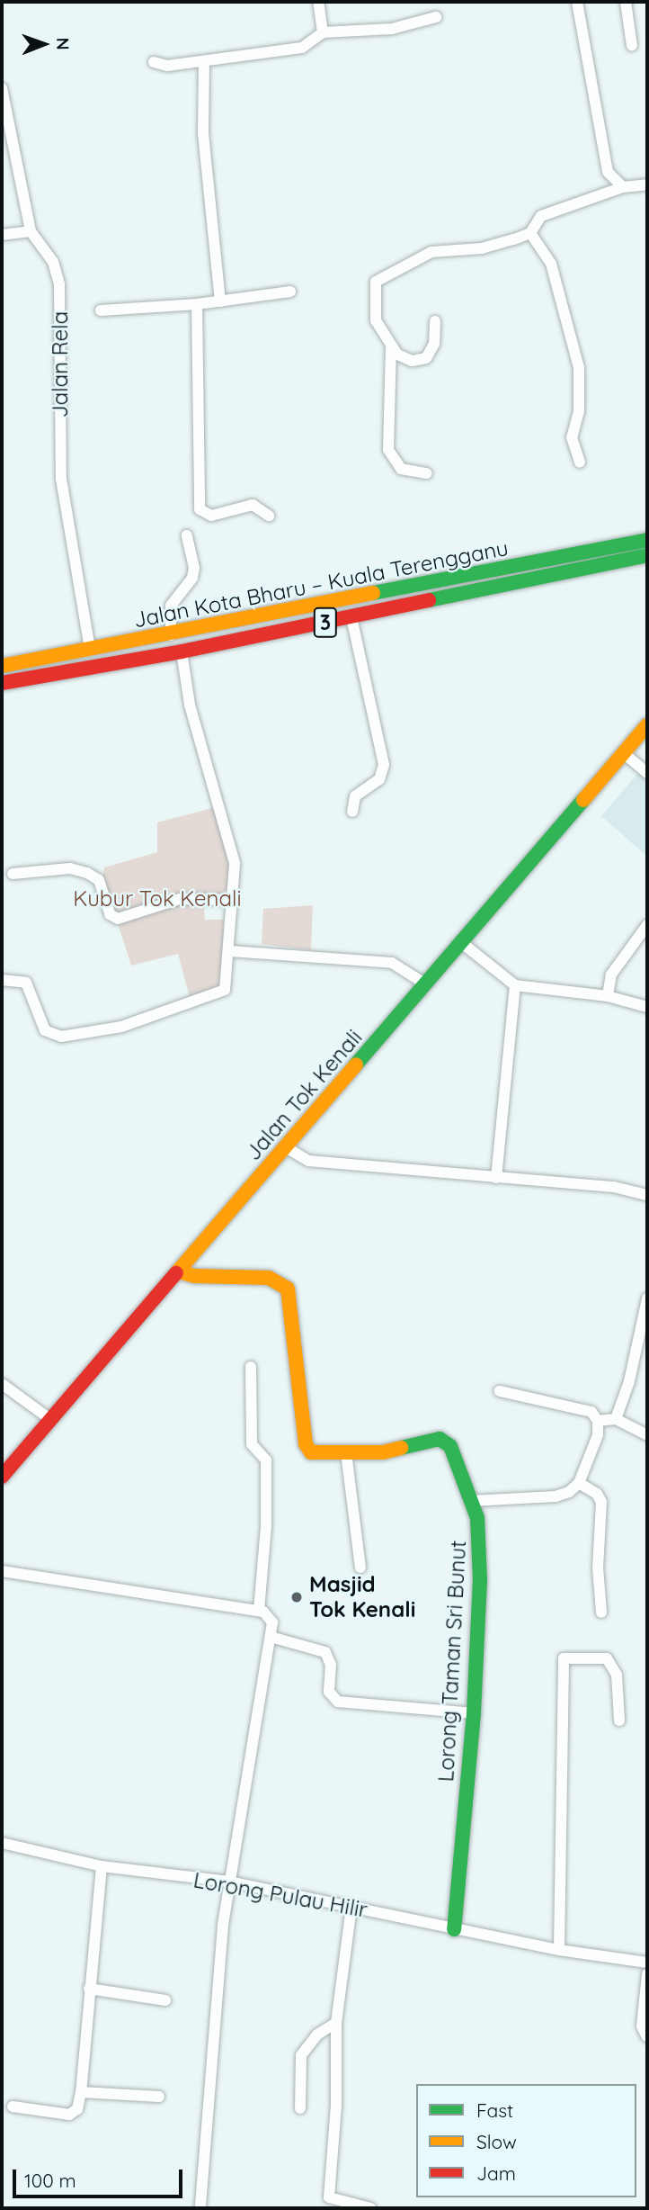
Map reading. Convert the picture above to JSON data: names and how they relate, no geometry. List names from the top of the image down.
{
  "streets": {
    "main road": [
      "Jalan Kota Bharu – Kuala Terengganu",
      "3",
      "Jalan Tok Kenali",
      "Lorong Taman Sri Bunut"
    ],
    "street": ["Jalan Rela", "Lorong Pulau Hilir"]
  },
  "crossings": [
    ["Jalan Rela", "Jalan Kota Bharu – Kuala Terengganu"],
    ["Jalan Tok Kenali", "Lorong Taman Sri Bunut"],
    ["Lorong Taman Sri Bunut", "Lorong Pulau Hilir"]
  ],
  "parks": ["Kubur Tok Kenali"],
  "places": ["Masjid Tok Kenali"],
  "legend": ["Fast", "Slow", "Jam"],
  "scale_bar": "100 m",
  "north": "right"
}
